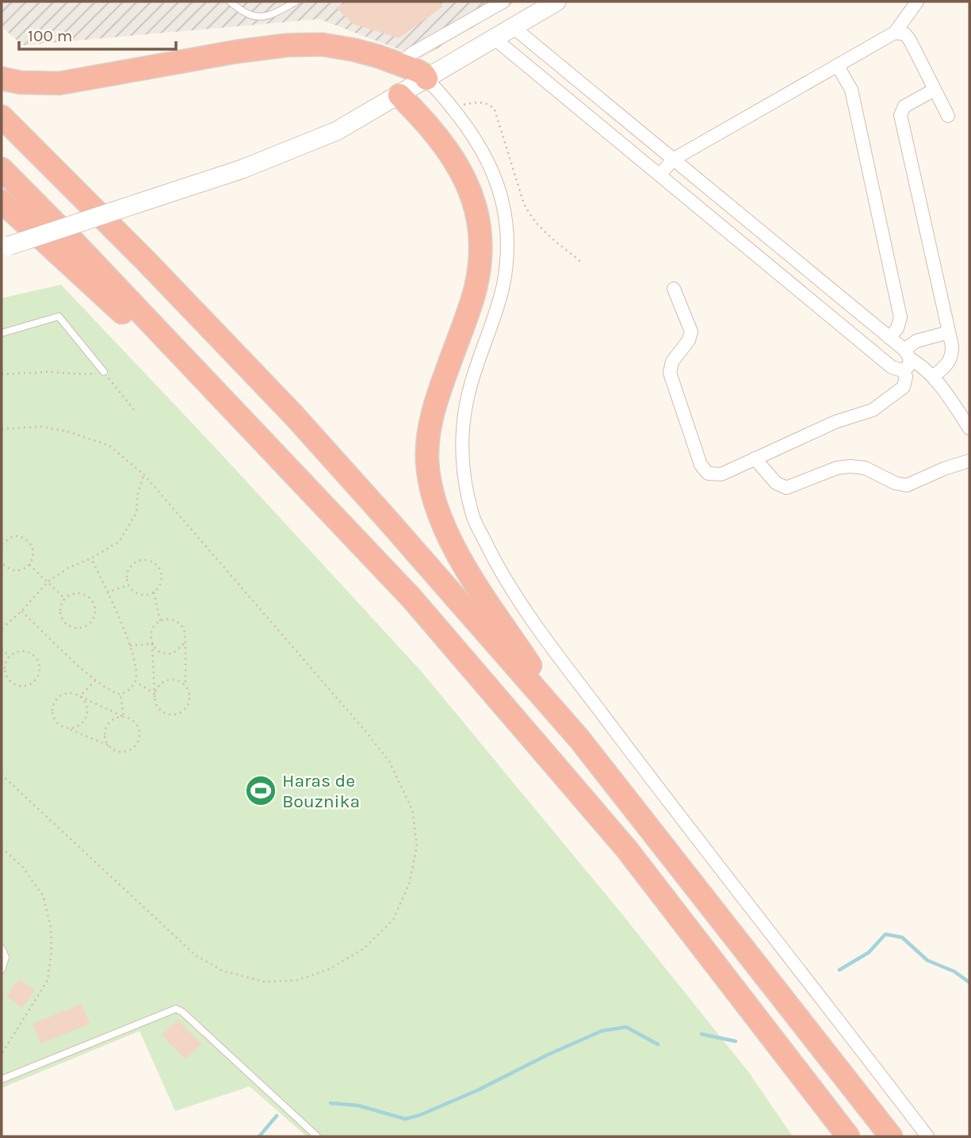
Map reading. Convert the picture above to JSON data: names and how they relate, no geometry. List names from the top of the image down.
{
  "places": {
    "sports": ["Haras de Bouznika"]
  },
  "scale_bar": "100 m"
}
